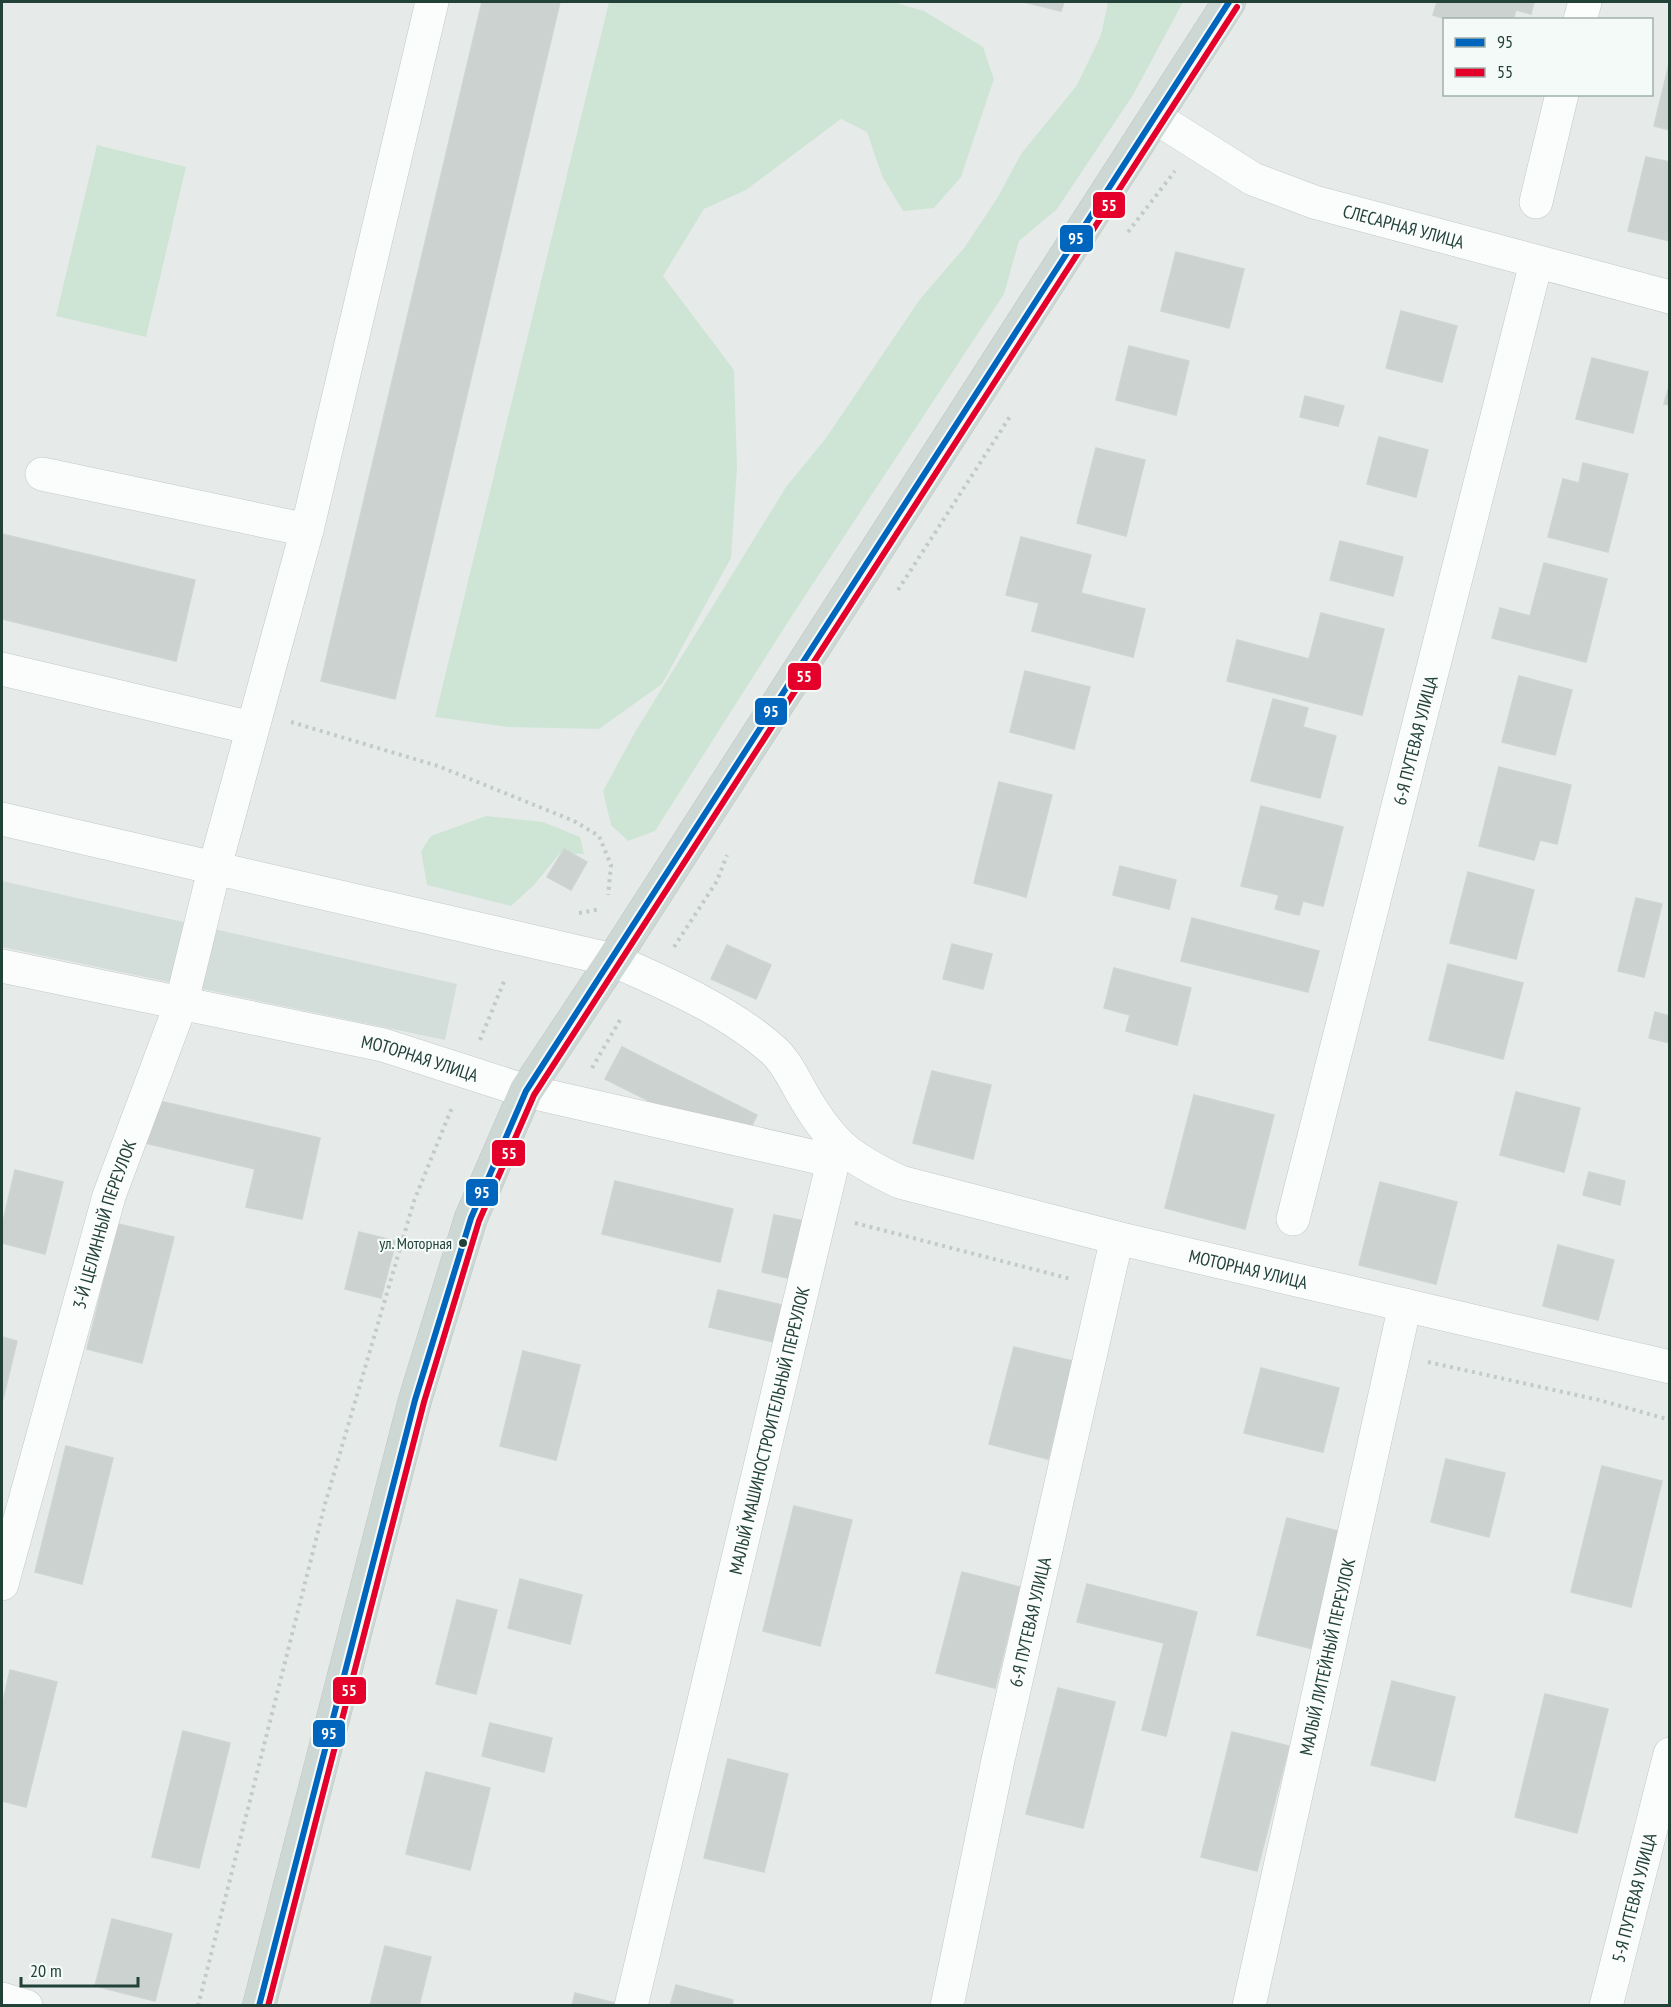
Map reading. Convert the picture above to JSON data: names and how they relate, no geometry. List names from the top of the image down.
{
  "streets": {
    "street": [
      "СЛЕСАРНАЯ УЛИЦА",
      "6-Я ПУТЕВАЯ УЛИЦА",
      "МОТОРНАЯ УЛИЦА",
      "3-Й ЦЕЛИННЫЙ ПЕРЕУЛОК",
      "МАЛЫЙ МАШИНОСТРОИТЕЛЬНЫЙ ПЕРЕУЛОК",
      "МАЛЫЙ ЛИТЕЙНЫЙ ПЕРЕУЛОК",
      "5-Я ПУТЕВАЯ УЛИЦА"
    ]
  },
  "crossings": [
    ["СЛЕСАРНАЯ УЛИЦА", "6-Я ПУТЕВАЯ УЛИЦА"],
    ["6-Я ПУТЕВАЯ УЛИЦА", "МОТОРНАЯ УЛИЦА"],
    ["МОТОРНАЯ УЛИЦА", "3-Й ЦЕЛИННЫЙ ПЕРЕУЛОК"],
    ["МОТОРНАЯ УЛИЦА", "МАЛЫЙ МАШИНОСТРОИТЕЛЬНЫЙ ПЕРЕУЛОК"],
    ["МОТОРНАЯ УЛИЦА", "МАЛЫЙ ЛИТЕЙНЫЙ ПЕРЕУЛОК"]
  ],
  "places": ["ул. Моторная"],
  "lines": ["transit line 95", "transit line 55"],
  "legend": ["95", "55"],
  "scale_bar": "20 m"
}
